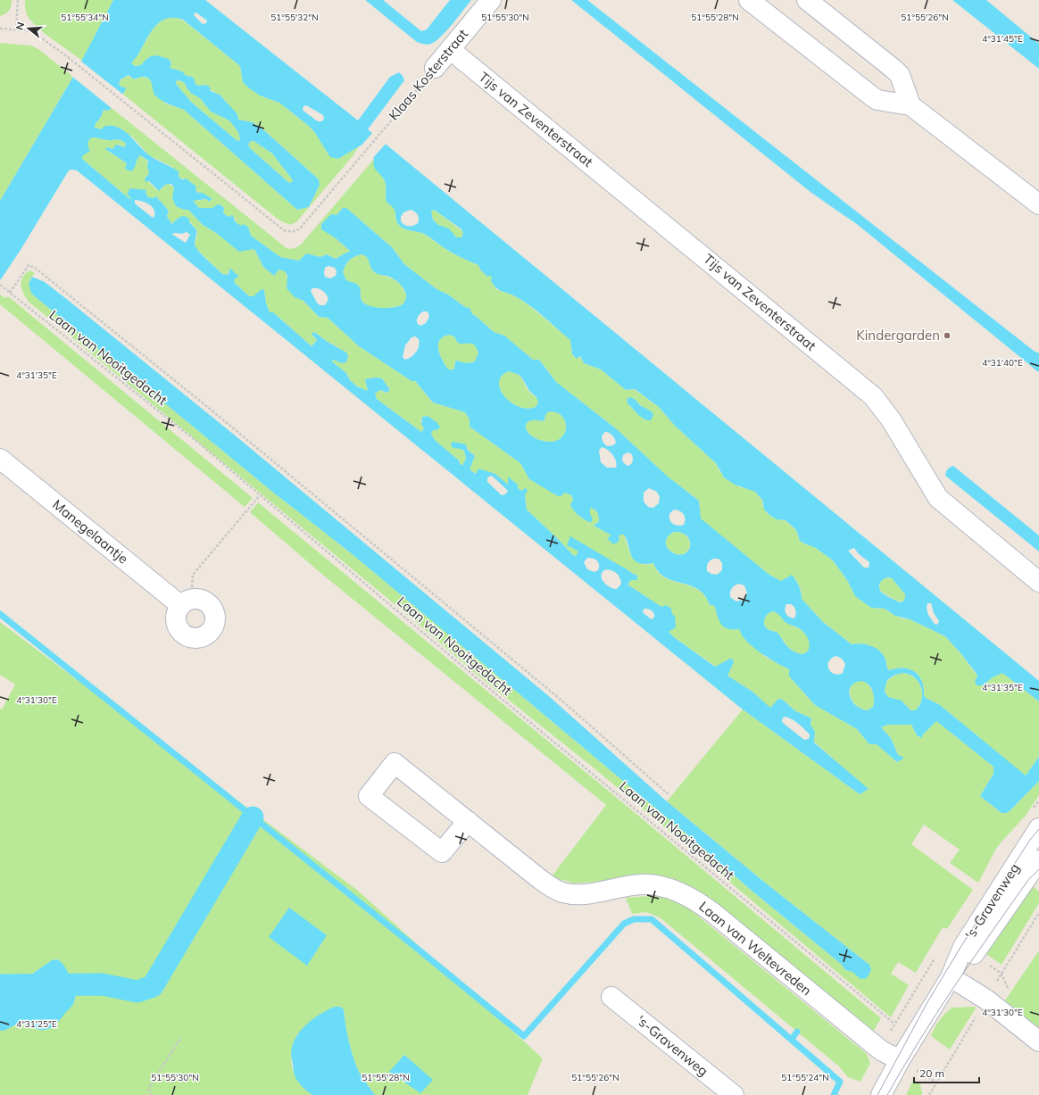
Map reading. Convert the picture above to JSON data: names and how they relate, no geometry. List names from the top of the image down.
{
  "streets": {
    "street": [
      "Klaas Kosterstraat",
      "Tijs van Zeventerstraat",
      "Manegelaantje",
      "'s-Gravenweg",
      "Laan van Weltevreden"
    ],
    "path": ["Laan van Nooitgedacht"]
  },
  "crossings": [
    ["Klaas Kosterstraat", "Tijs van Zeventerstraat"],
    ["'s-Gravenweg", "Laan van Weltevreden"]
  ],
  "places": ["Kindergarden"],
  "scale_bar": "20 m",
  "north": "left",
  "coordinates": [
    "51°55'34\"N",
    "51°55'32\"N",
    "51°55'30\"N",
    "51°55'28\"N",
    "51°55'26\"N",
    "4°31'45\"E",
    "4°31'40\"E",
    "4°31'35\"E",
    "4°31'30\"E",
    "4°31'25\"E",
    "51°55'24\"N"
  ]
}
